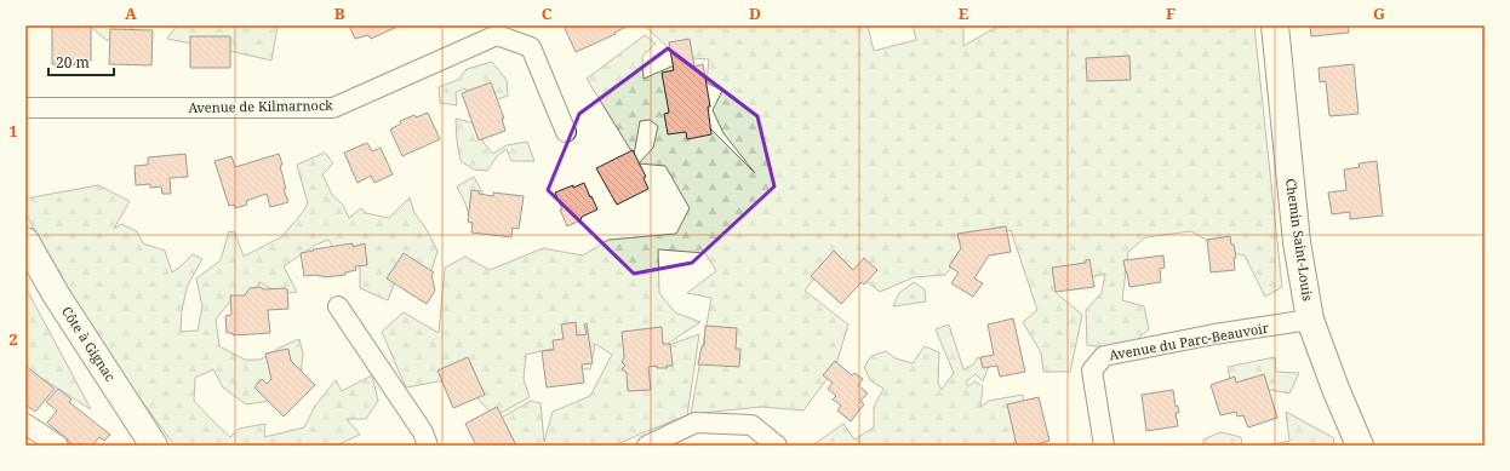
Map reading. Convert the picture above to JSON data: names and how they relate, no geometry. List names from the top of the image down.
{
  "streets": {
    "street": [
      "Avenue de Kilmarnock",
      "Chemin Saint-Louis",
      "Avenue du Parc-Beauvoir",
      "Côte à Gignac"
    ]
  },
  "crossings": [
    ["Chemin Saint-Louis", "Avenue du Parc-Beauvoir"]
  ],
  "scale_bar": "20 m",
  "grid": {
    "columns": [
      "A",
      "B",
      "C",
      "D",
      "E",
      "F",
      "G"
    ],
    "rows": ["1", "2"]
  }
}
